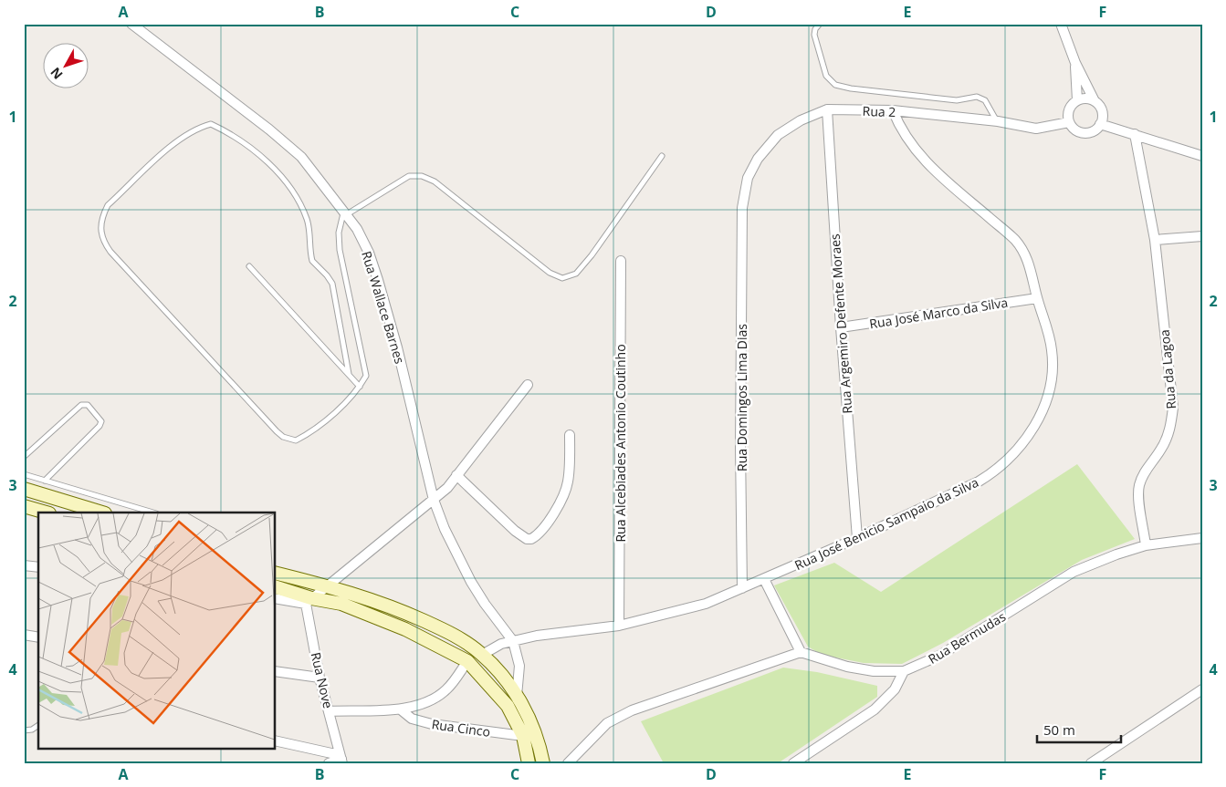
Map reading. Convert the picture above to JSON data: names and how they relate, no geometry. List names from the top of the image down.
{
  "streets": {
    "street": [
      "Rua 2",
      "Rua Wallace Barnes",
      "Rua José Marco da Silva",
      "Rua Argemiro Defente Moraes",
      "Rua da Lagoa",
      "Rua Domingos Lima Dias",
      "Rua Alcebiades Antonio Coutinho",
      "Rua José Benicio Sampaio da Silva",
      "Rua Bermudas",
      "Rua Nove",
      "Rua Cinco"
    ]
  },
  "crossings": [
    ["Rua 2", "Rua Argemiro Defente Moraes"],
    ["Rua 2", "Rua Domingos Lima Dias"],
    ["Rua 2", "Rua José Benicio Sampaio da Silva"],
    ["Rua Wallace Barnes", "Rua José Benicio Sampaio da Silva"],
    ["Rua José Marco da Silva", "Rua Argemiro Defente Moraes"],
    ["Rua José Marco da Silva", "Rua José Benicio Sampaio da Silva"],
    ["Rua Argemiro Defente Moraes", "Rua José Benicio Sampaio da Silva"],
    ["Rua da Lagoa", "Rua Bermudas"],
    ["Rua Domingos Lima Dias", "Rua José Benicio Sampaio da Silva"],
    ["Rua Alcebiades Antonio Coutinho", "Rua José Benicio Sampaio da Silva"],
    ["Rua Nove", "Rua Cinco"]
  ],
  "scale_bar": "50 m",
  "north": "bottom left",
  "grid": {
    "columns": [
      "A",
      "B",
      "C",
      "D",
      "E",
      "F"
    ],
    "rows": [
      "1",
      "2",
      "3",
      "4"
    ]
  }
}
